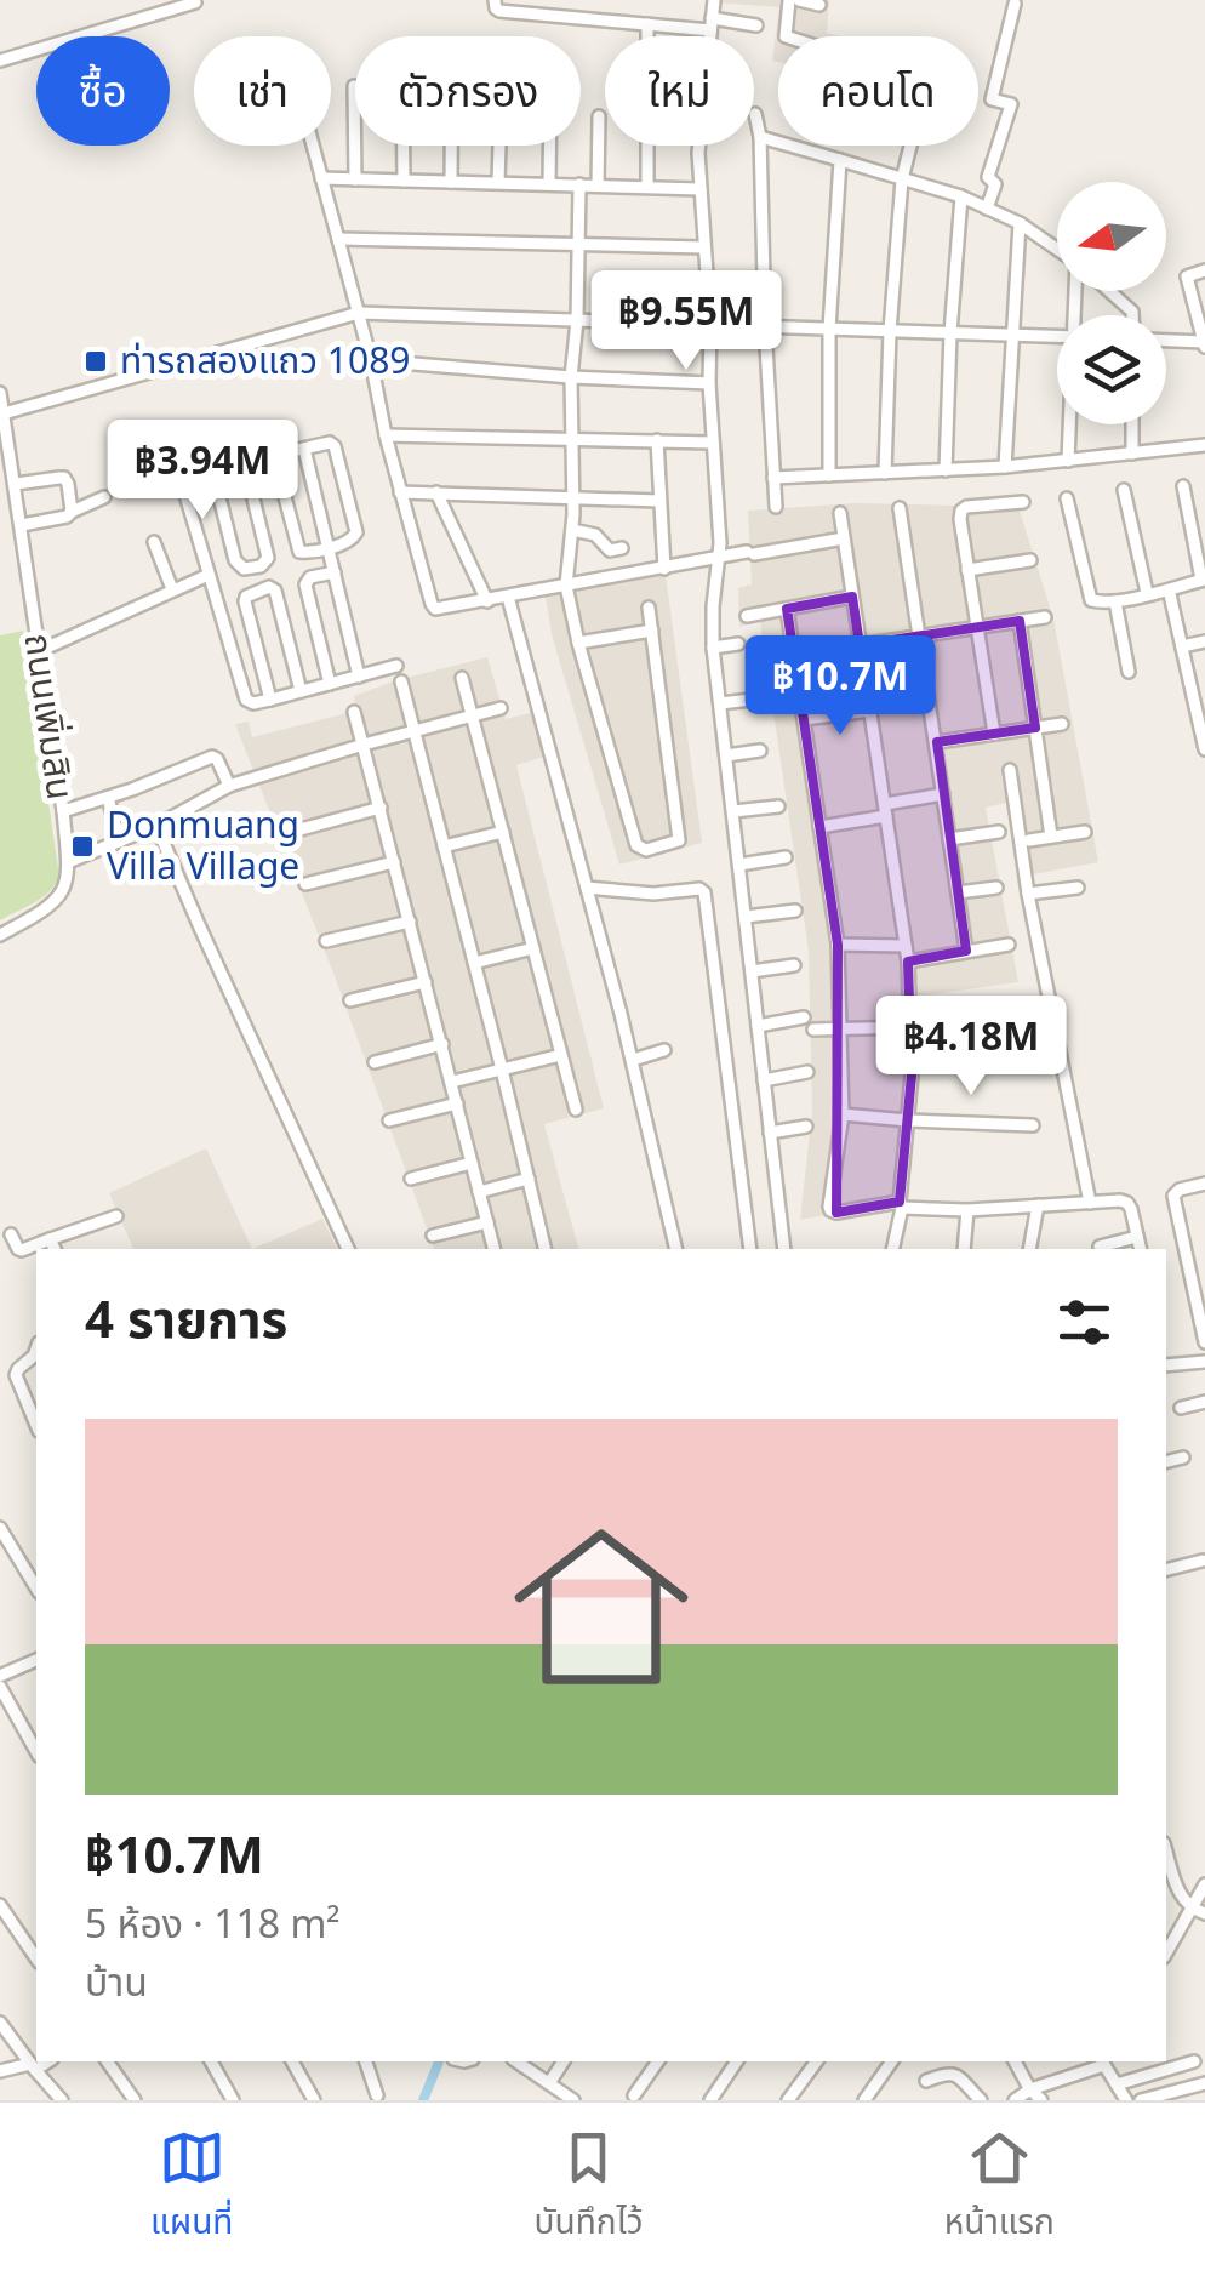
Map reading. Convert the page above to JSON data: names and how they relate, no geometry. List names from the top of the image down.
{
  "streets": {
    "street": ["ถนนเพิ่มสิน"]
  },
  "places": {
    "transit": ["ท่ารถสองแถว 1089", "Donmuang Villa Village"]
  },
  "north": "left",
  "page": {
    "chip": [
      "ซื้อ",
      "เช่า",
      "ตัวกรอง",
      "ใหม่",
      "คอนโด"
    ],
    "price": [
      "฿9.55M",
      "฿3.94M",
      "฿10.7M",
      "฿4.18M"
    ],
    "heading": "4 รายการ",
    "list": [
      {
        "name": "฿10.7M",
        "note": "5 ห้อง · 118 m² · บ้าน"
      }
    ],
    "tabs": ["แผนที่", "บันทึกไว้", "หน้าแรก"]
  }
}
